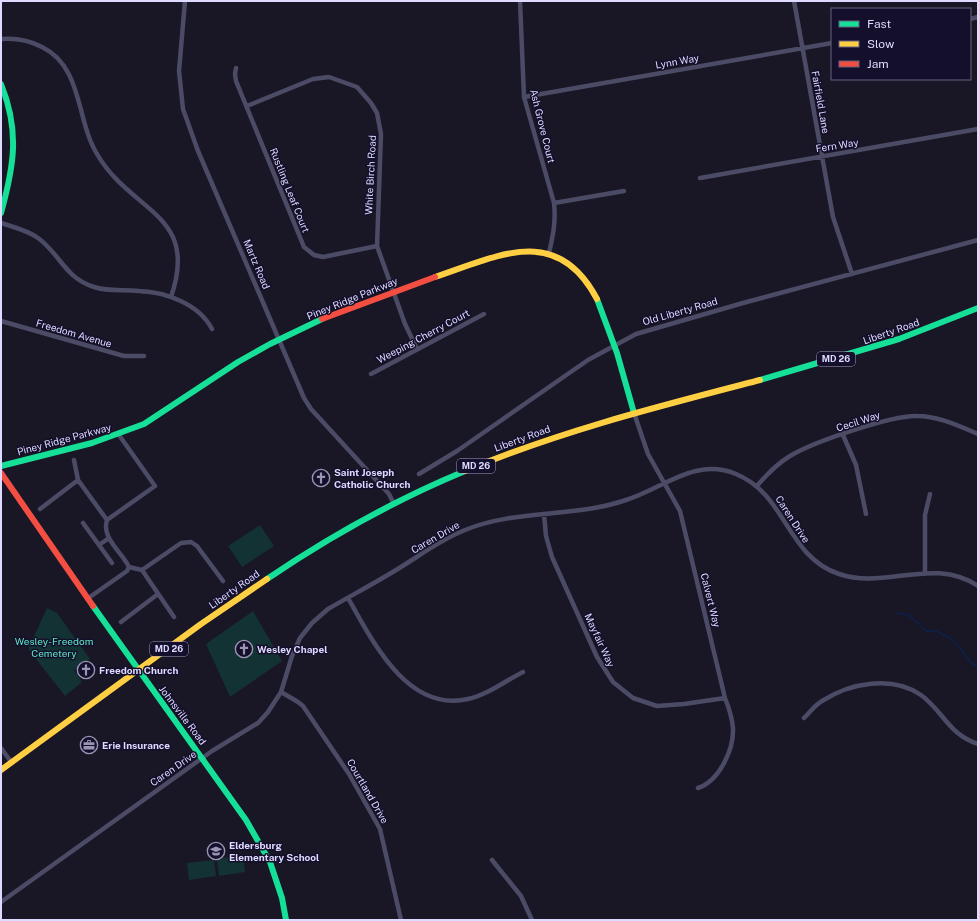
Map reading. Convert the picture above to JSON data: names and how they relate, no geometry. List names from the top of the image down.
{
  "streets": {
    "street": [
      "Lynn Way",
      "Fairfield Lane",
      "Ash Grove Court",
      "Fern Way",
      "White Birch Road",
      "Rustling Leaf Court",
      "Martz Road",
      "Piney Ridge Parkway",
      "Old Liberty Road",
      "Liberty Road",
      "Freedom Avenue",
      "Weeping Cherry Court",
      "MD 26",
      "Cecil Way",
      "Caren Drive",
      "Calvert Way",
      "Mayfair Way",
      "Johnsville Road",
      "Courtland Drive"
    ]
  },
  "crossings": [
    ["Lynn Way", "Fairfield Lane"],
    ["Lynn Way", "Ash Grove Court"],
    ["Fairfield Lane", "Fern Way"],
    ["Fairfield Lane", "Old Liberty Road"],
    ["Ash Grove Court", "Piney Ridge Parkway"],
    ["White Birch Road", "Rustling Leaf Court"],
    ["White Birch Road", "Piney Ridge Parkway"],
    ["White Birch Road", "Weeping Cherry Court"],
    ["Martz Road", "Piney Ridge Parkway"],
    ["Martz Road", "Liberty Road"],
    ["Piney Ridge Parkway", "Old Liberty Road"],
    ["Piney Ridge Parkway", "Liberty Road"],
    ["Piney Ridge Parkway", "Calvert Way"],
    ["Liberty Road", "Calvert Way"],
    ["Liberty Road", "Johnsville Road"],
    ["Cecil Way", "Caren Drive"],
    ["Caren Drive", "Calvert Way"],
    ["Caren Drive", "Mayfair Way"],
    ["Caren Drive", "Johnsville Road"],
    ["Caren Drive", "Courtland Drive"],
    ["Calvert Way", "Mayfair Way"]
  ],
  "parks": ["Wesley-Freedom Cemetery"],
  "places": {
    "church": ["Saint Joseph Catholic Church", "Wesley Chapel", "Freedom Church"],
    "office": ["Erie Insurance"],
    "school or university": ["Eldersburg Elementary School"]
  },
  "legend": ["Fast", "Slow", "Jam"]
}
